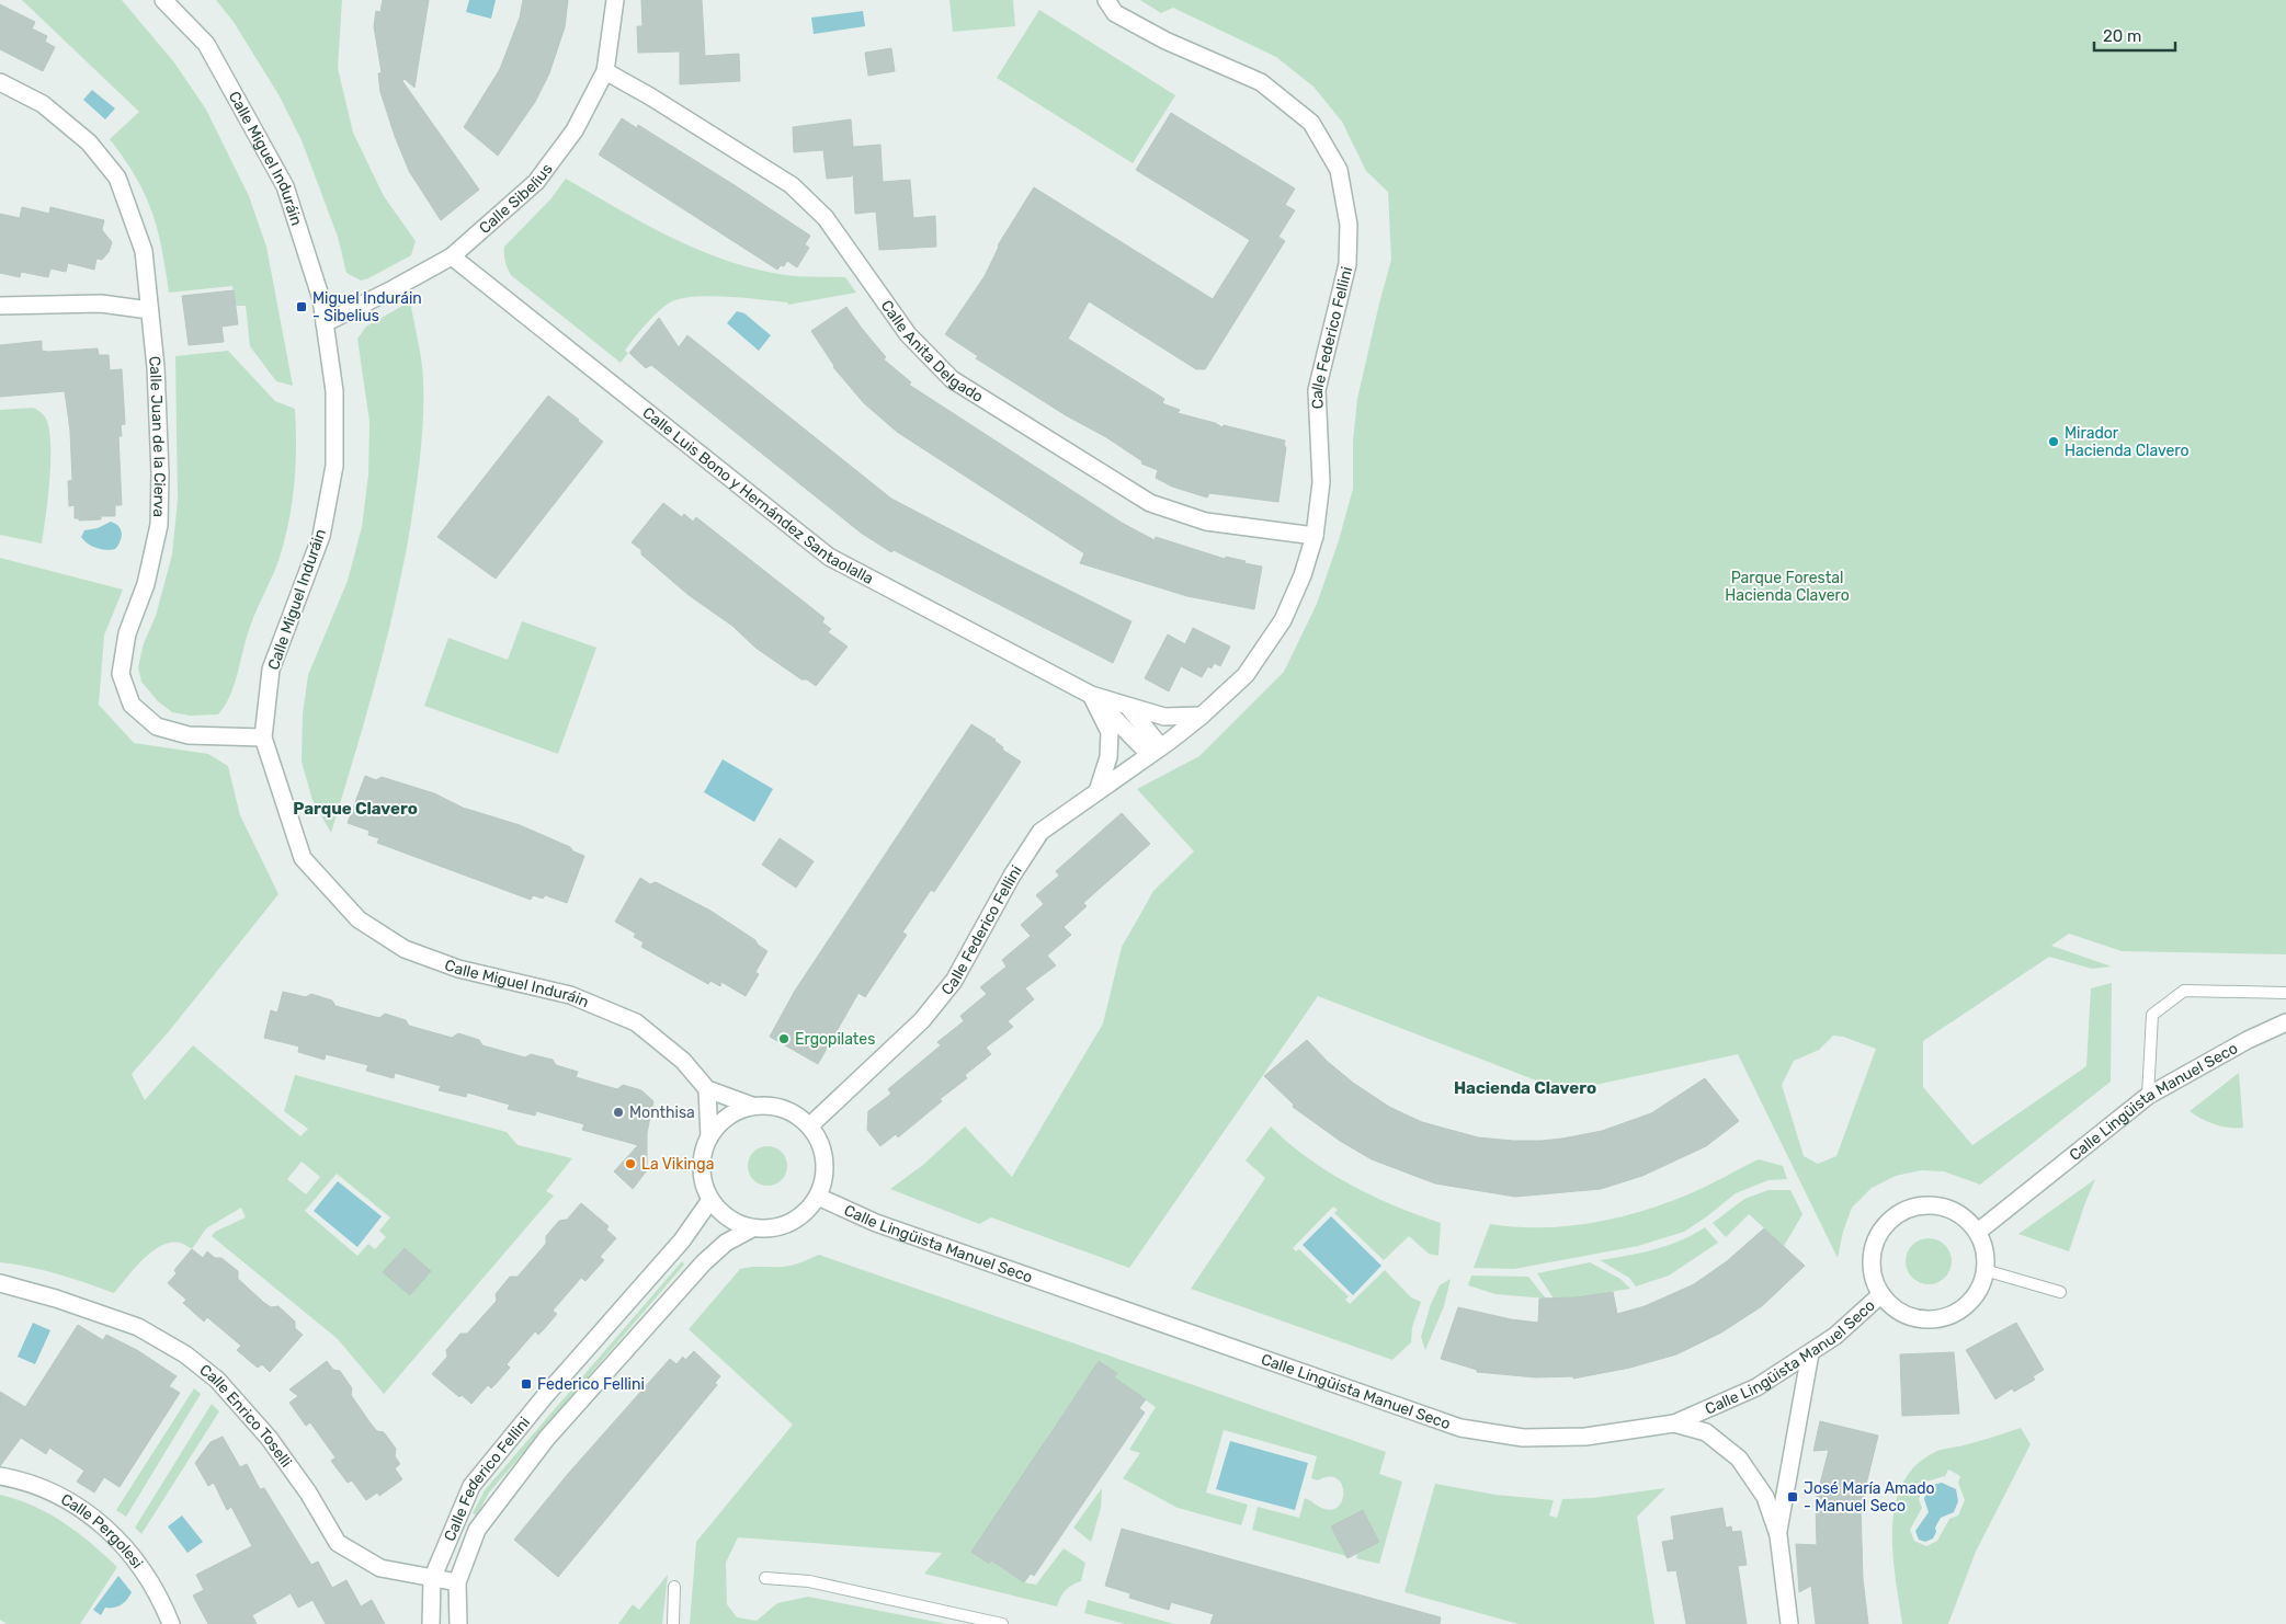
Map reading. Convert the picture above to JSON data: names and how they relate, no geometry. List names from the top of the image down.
{
  "streets": {
    "street": [
      "Calle Miguel Induráin",
      "Calle Sibelius",
      "Calle Federico Fellini",
      "Calle Anita Delgado",
      "Calle Juan de la Cierva",
      "Calle Luis Bono y Hernández Santaolalla",
      "Calle Lingüista Manuel Seco",
      "Calle Enrico Toselli",
      "Calle Pergolesi"
    ]
  },
  "crossings": [
    ["Calle Miguel Induráin", "Calle Sibelius"],
    ["Calle Miguel Induráin", "Calle Juan de la Cierva"],
    ["Calle Sibelius", "Calle Anita Delgado"],
    ["Calle Sibelius", "Calle Luis Bono y Hernández Santaolalla"],
    ["Calle Federico Fellini", "Calle Anita Delgado"],
    ["Calle Federico Fellini", "Calle Luis Bono y Hernández Santaolalla"],
    ["Calle Federico Fellini", "Calle Lingüista Manuel Seco"],
    ["Calle Federico Fellini", "Calle Enrico Toselli"]
  ],
  "districts": ["Parque Clavero", "Hacienda Clavero"],
  "parks": ["Parque Forestal Hacienda Clavero"],
  "places": {
    "transit": ["Miguel Induráin - Sibelius", "Federico Fellini", "José María Amado - Manuel Seco"],
    "other": [
      "Mirador Hacienda Clavero",
      "Ergopilates",
      "Monthisa",
      "La Vikinga"
    ]
  },
  "scale_bar": "20 m"
}
